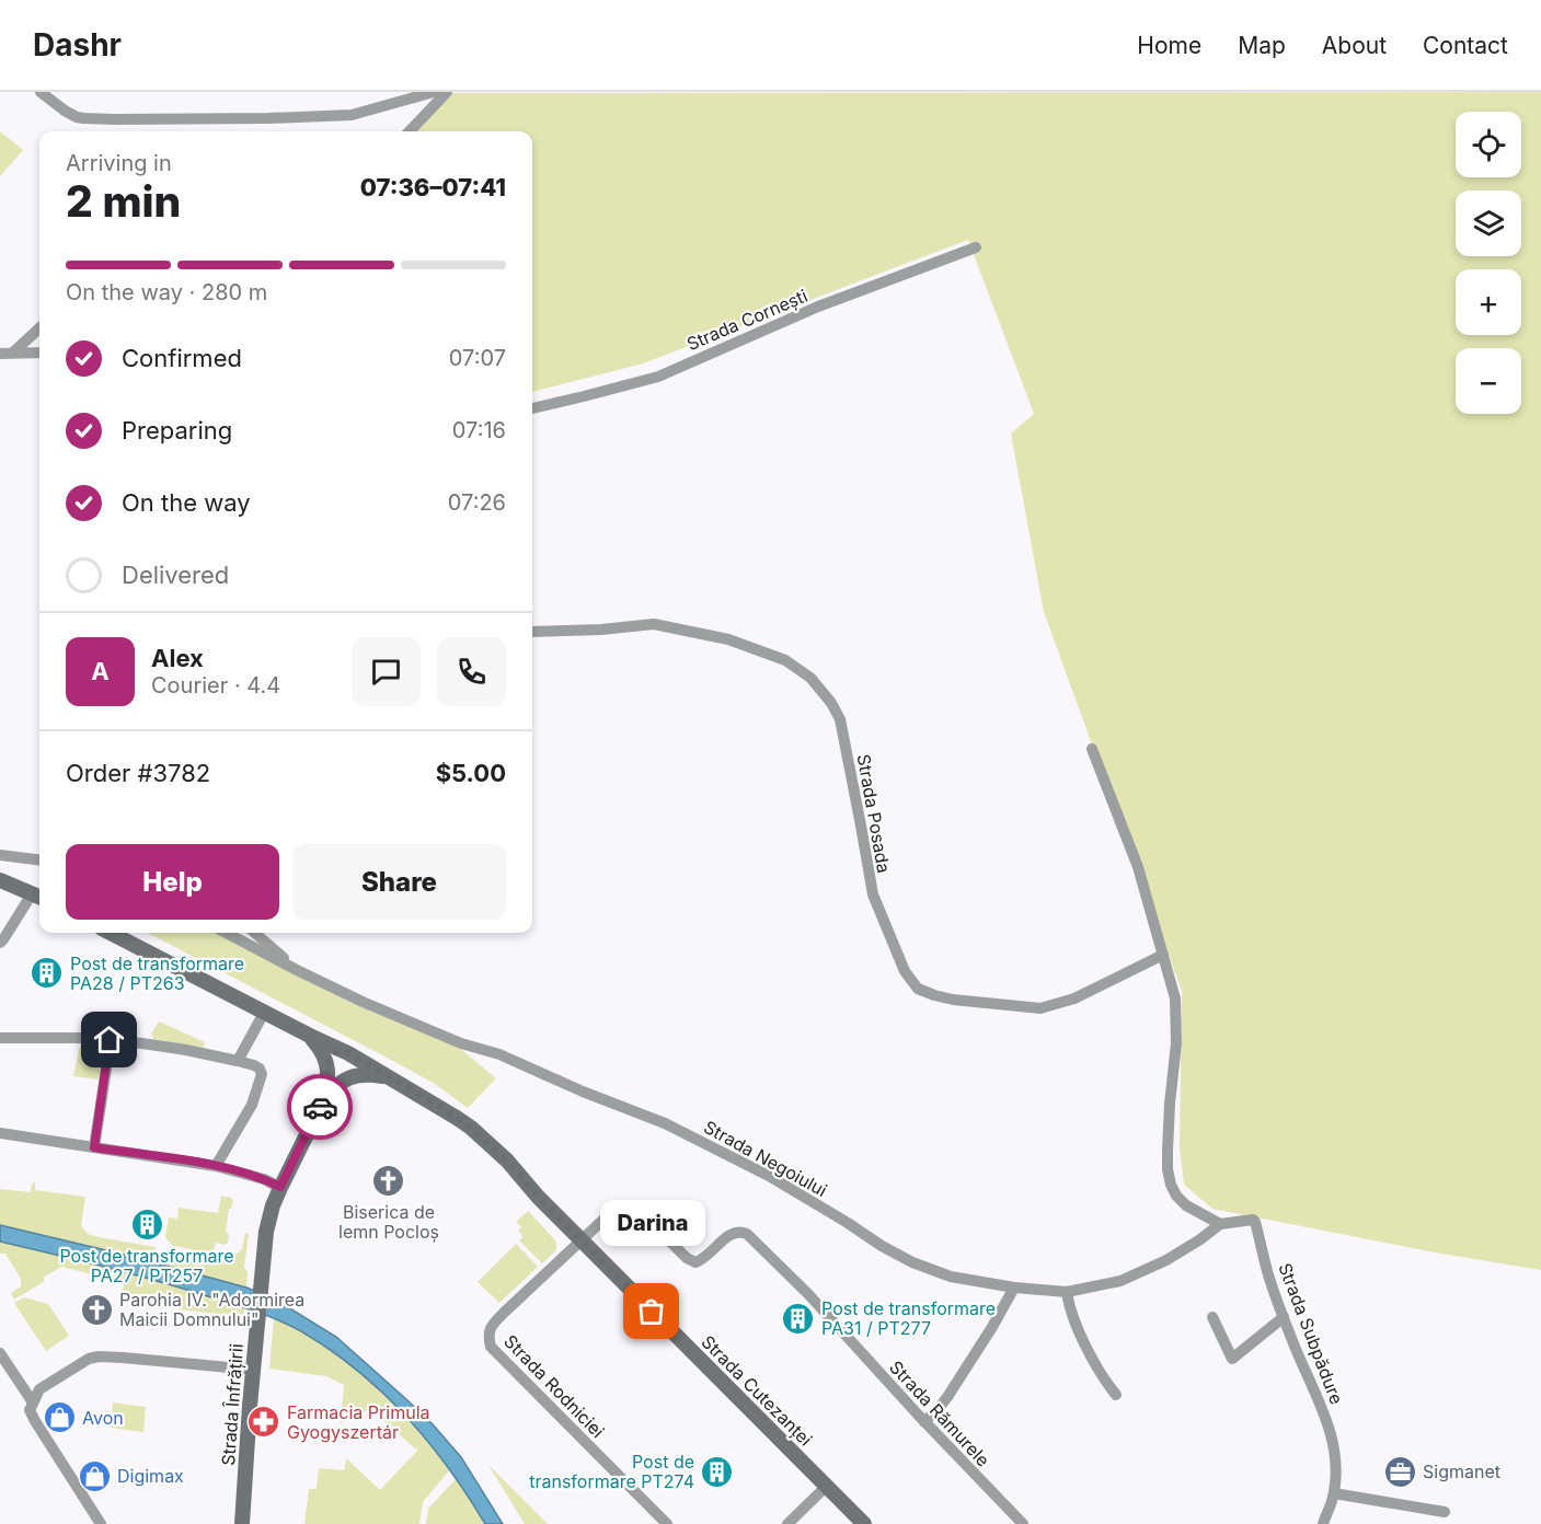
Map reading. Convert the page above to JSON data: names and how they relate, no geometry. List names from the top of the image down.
{
  "streets": {
    "street": [
      "Strada Cornești",
      "Strada Posada",
      "Strada Negoiului",
      "Strada Subpădure",
      "Strada Rodniciei",
      "Strada Cutezanței",
      "Strada Înfrățirii",
      "Strada Rămurele"
    ]
  },
  "crossings": [
    ["Strada Negoiului", "Strada Subpădure"],
    ["Strada Rodniciei", "Strada Cutezanței"],
    ["Strada Rodniciei", "Strada Rămurele"],
    ["Strada Cutezanței", "Strada Înfrățirii"],
    ["Strada Cutezanței", "Strada Rămurele"]
  ],
  "places": {
    "building": [
      "Post de transformare PA28 / PT263",
      "Post de transformare PA27 / PT257",
      "Post de transformare PA31 / PT277",
      "Post de transformare PT274"
    ],
    "church": ["Biserica de lemn Pocloș", "Parohia IV. \"Adormirea Maicii Domnului\""],
    "other": ["Darina"],
    "shop": ["Avon", "Digimax"],
    "pharmacy": ["Farmacia Primula Gyogyszertár"],
    "office": ["Sigmanet"]
  },
  "page": {
    "header": "Dashr",
    "nav": [
      "Home",
      "Map",
      "About",
      "Contact"
    ],
    "map_buttons": ["+", "−"],
    "heading": ["2 min", "Arriving in", "07:36–07:41"],
    "panel": [
      "Alex",
      "Courier · 4.4",
      "Order #3782",
      "$5.00"
    ],
    "bar": "On the way · 280 m",
    "list": [
      ["Confirmed", "07:07"],
      ["Preparing", "07:16"],
      ["On the way", "07:26"],
      "Delivered"
    ],
    "round": "A",
    "buttons": ["Help", "Share"],
    "bubble": "Darina"
  }
}
